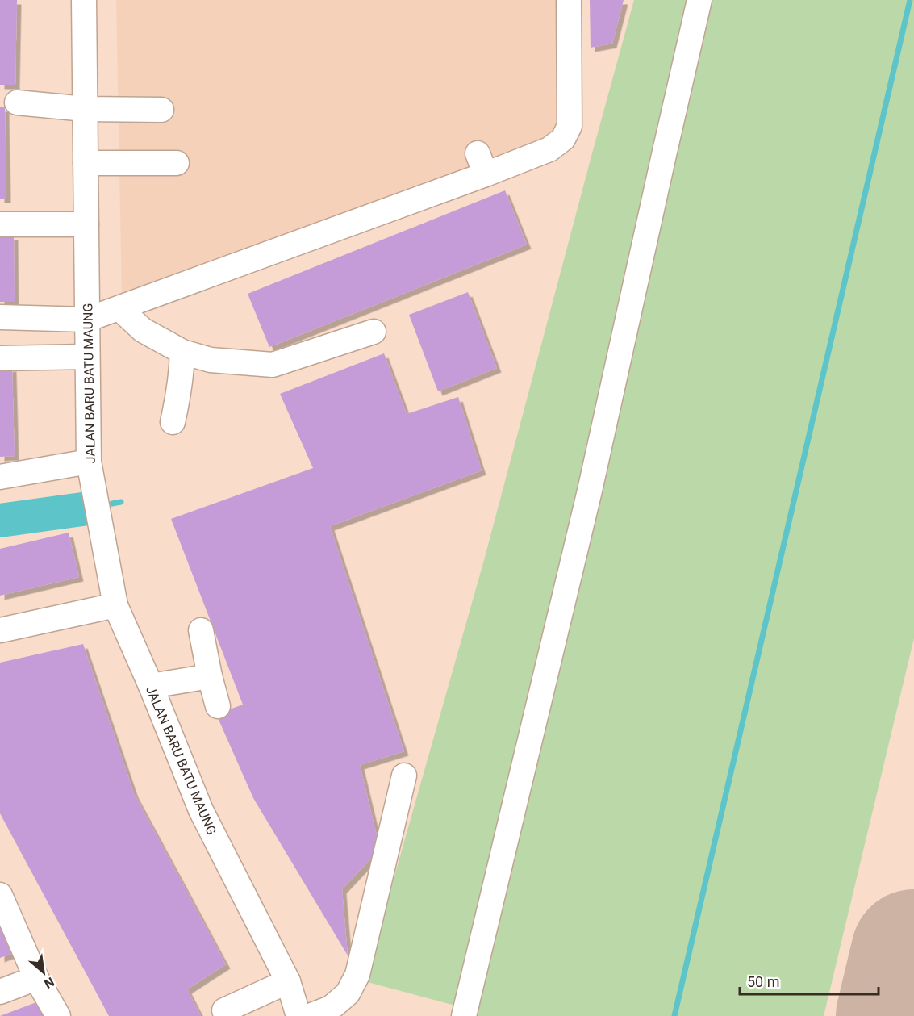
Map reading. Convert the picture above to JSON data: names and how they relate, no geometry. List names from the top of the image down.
{
  "streets": {
    "street": ["JALAN BARU BATU MAUNG"]
  },
  "scale_bar": "50 m",
  "north": "bottom right"
}
